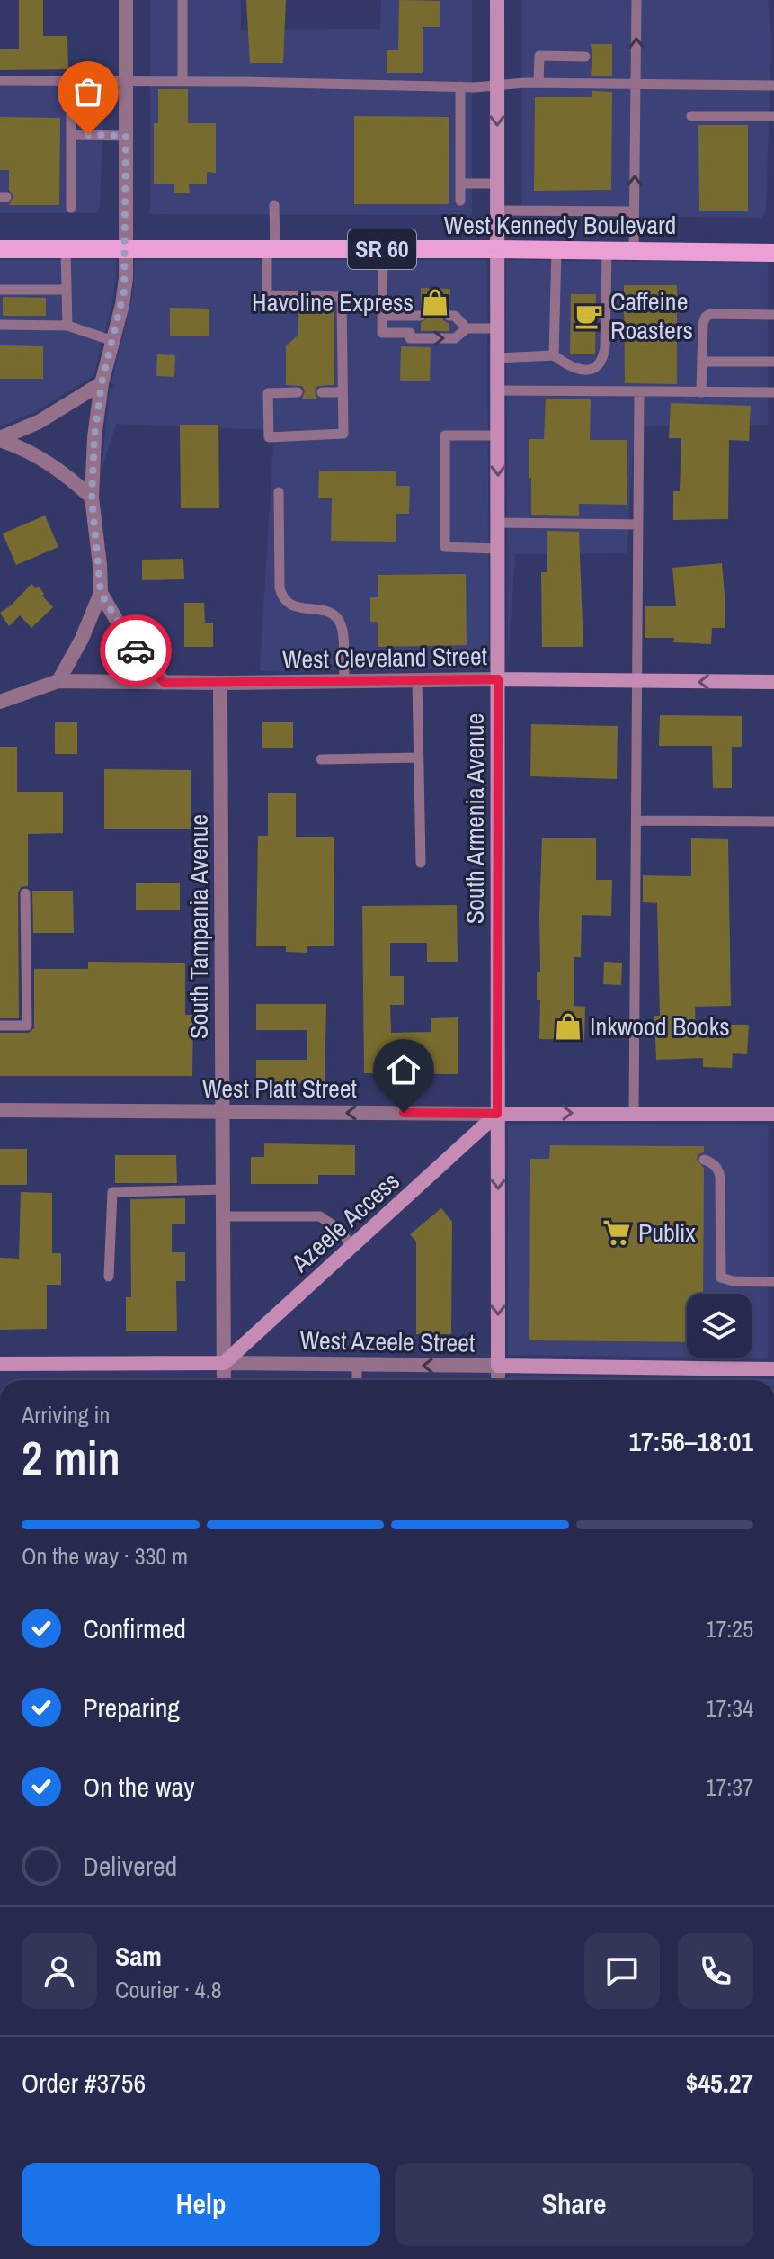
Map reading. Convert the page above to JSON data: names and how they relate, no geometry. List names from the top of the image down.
{
  "streets": {
    "main road": [
      "West Kennedy Boulevard",
      "SR 60",
      "West Cleveland Street",
      "South Armenia Avenue",
      "West Platt Street",
      "Azeele Access",
      "West Azeele Street"
    ],
    "street": ["South Tampania Avenue"]
  },
  "crossings": [
    ["West Kennedy Boulevard", "South Armenia Avenue"],
    ["West Cleveland Street", "South Armenia Avenue"],
    ["West Cleveland Street", "South Tampania Avenue"],
    ["South Armenia Avenue", "West Platt Street"],
    ["South Armenia Avenue", "Azeele Access"],
    ["South Armenia Avenue", "West Azeele Street"],
    ["South Tampania Avenue", "West Platt Street"],
    ["South Tampania Avenue", "Azeele Access"],
    ["South Tampania Avenue", "West Azeele Street"],
    ["West Platt Street", "Azeele Access"],
    ["Azeele Access", "West Azeele Street"]
  ],
  "places": {
    "shop": ["Havoline Express", "Inkwood Books"],
    "cafe": ["Caffeine Roasters"],
    "supermarket": ["Publix"]
  },
  "page": {
    "heading": ["2 min", "Arriving in", "17:56–18:01"],
    "panel": [
      "Sam",
      "Courier · 4.8",
      "Order #3756",
      "$45.27"
    ],
    "bar": "On the way · 330 m",
    "list": [
      ["Confirmed", "17:25"],
      ["Preparing", "17:34"],
      ["On the way", "17:37"],
      "Delivered"
    ],
    "buttons": ["Help", "Share"]
  }
}
